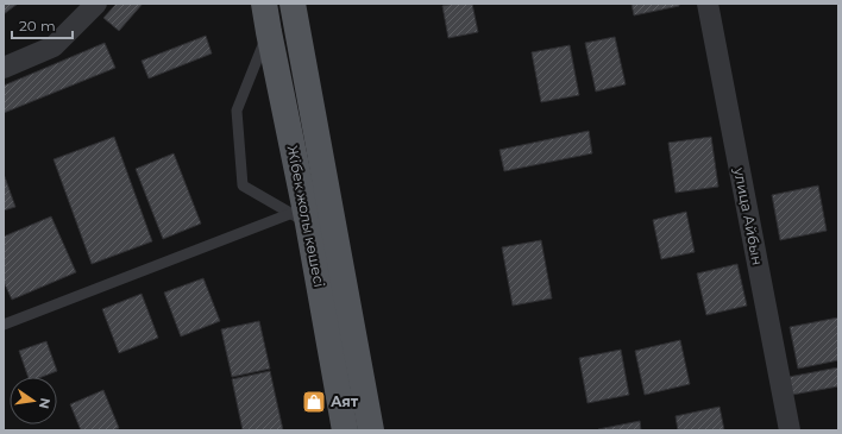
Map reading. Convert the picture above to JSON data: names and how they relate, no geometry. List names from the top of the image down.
{
  "streets": {
    "main road": ["Жібек жолы көшесі"],
    "street": ["улица Айбын"]
  },
  "places": {
    "shop": ["Аят"]
  },
  "scale_bar": "20 m",
  "north": "right"
}
